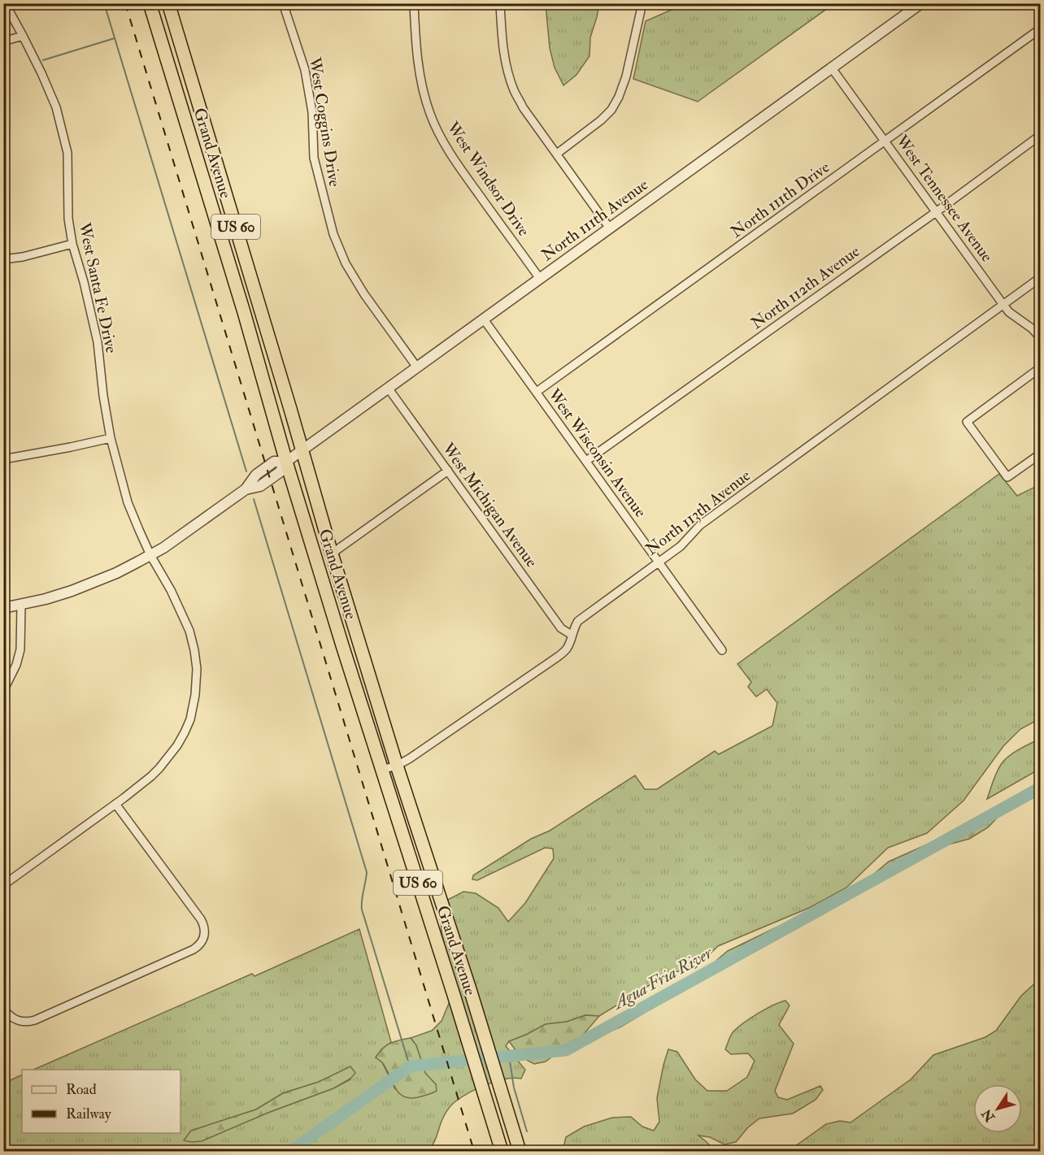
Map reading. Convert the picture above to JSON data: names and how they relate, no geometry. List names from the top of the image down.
{
  "streets": {
    "highway": ["Grand Avenue", "US 60"],
    "street": [
      "West Coggins Drive",
      "West Windsor Drive",
      "West Tennessee Avenue",
      "North 111th Drive",
      "North 111th Avenue",
      "North 112th Avenue",
      "West Santa Fe Drive",
      "West Wisconsin Avenue",
      "West Michigan Avenue",
      "North 113th Avenue"
    ]
  },
  "crossings": [
    ["West Coggins Drive", "North 111th Avenue"],
    ["Grand Avenue", "North 111th Avenue"],
    ["Grand Avenue", "North 113th Avenue"],
    ["West Windsor Drive", "North 111th Avenue"],
    ["West Tennessee Avenue", "North 111th Drive"],
    ["West Tennessee Avenue", "North 111th Avenue"],
    ["West Tennessee Avenue", "North 112th Avenue"],
    ["West Tennessee Avenue", "North 113th Avenue"],
    ["North 111th Drive", "West Wisconsin Avenue"],
    ["North 111th Avenue", "West Santa Fe Drive"],
    ["North 111th Avenue", "West Wisconsin Avenue"],
    ["North 111th Avenue", "West Michigan Avenue"],
    ["North 112th Avenue", "West Wisconsin Avenue"],
    ["West Wisconsin Avenue", "North 113th Avenue"],
    ["West Michigan Avenue", "North 113th Avenue"]
  ],
  "water": ["Agua Fria River"],
  "legend": ["Road", "Railway"],
  "north": "bottom left"
}
